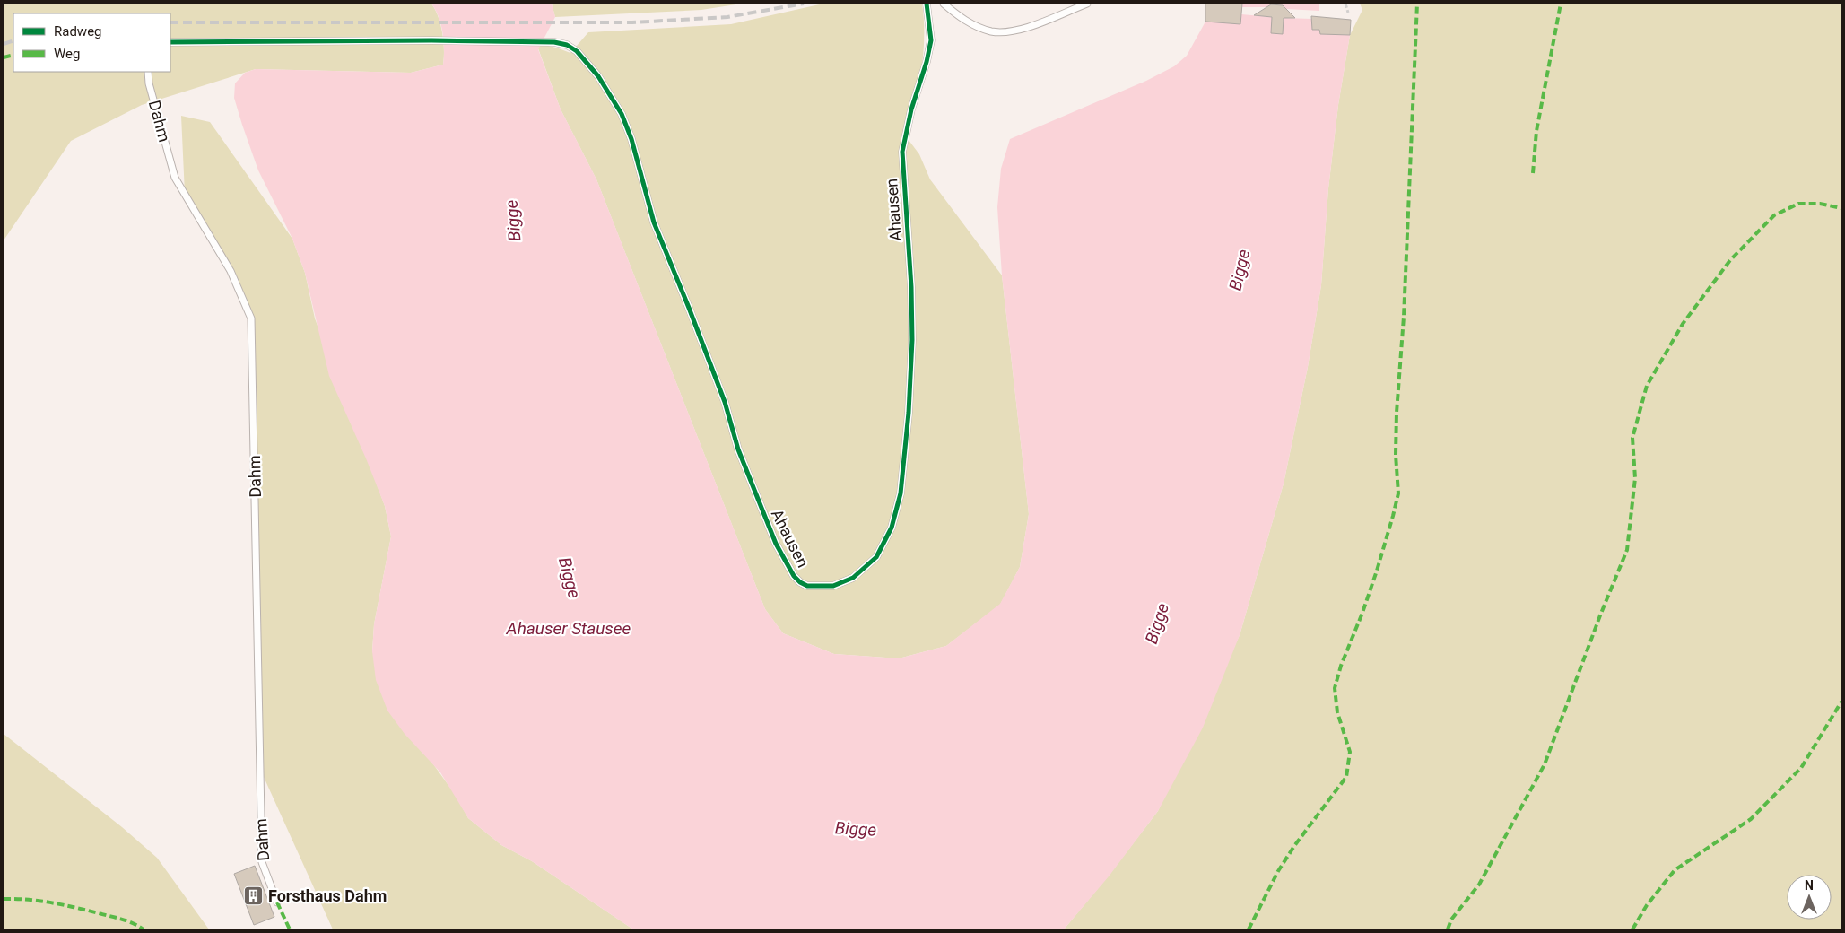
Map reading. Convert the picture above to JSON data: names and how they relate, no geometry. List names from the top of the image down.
{
  "streets": {
    "lane": ["Dahm", "Ahausen"]
  },
  "water": ["Bigge", "Ahauser Stausee"],
  "places": {
    "building": ["Forsthaus Dahm"]
  },
  "legend": ["Radweg", "Weg"],
  "north": "top"
}
